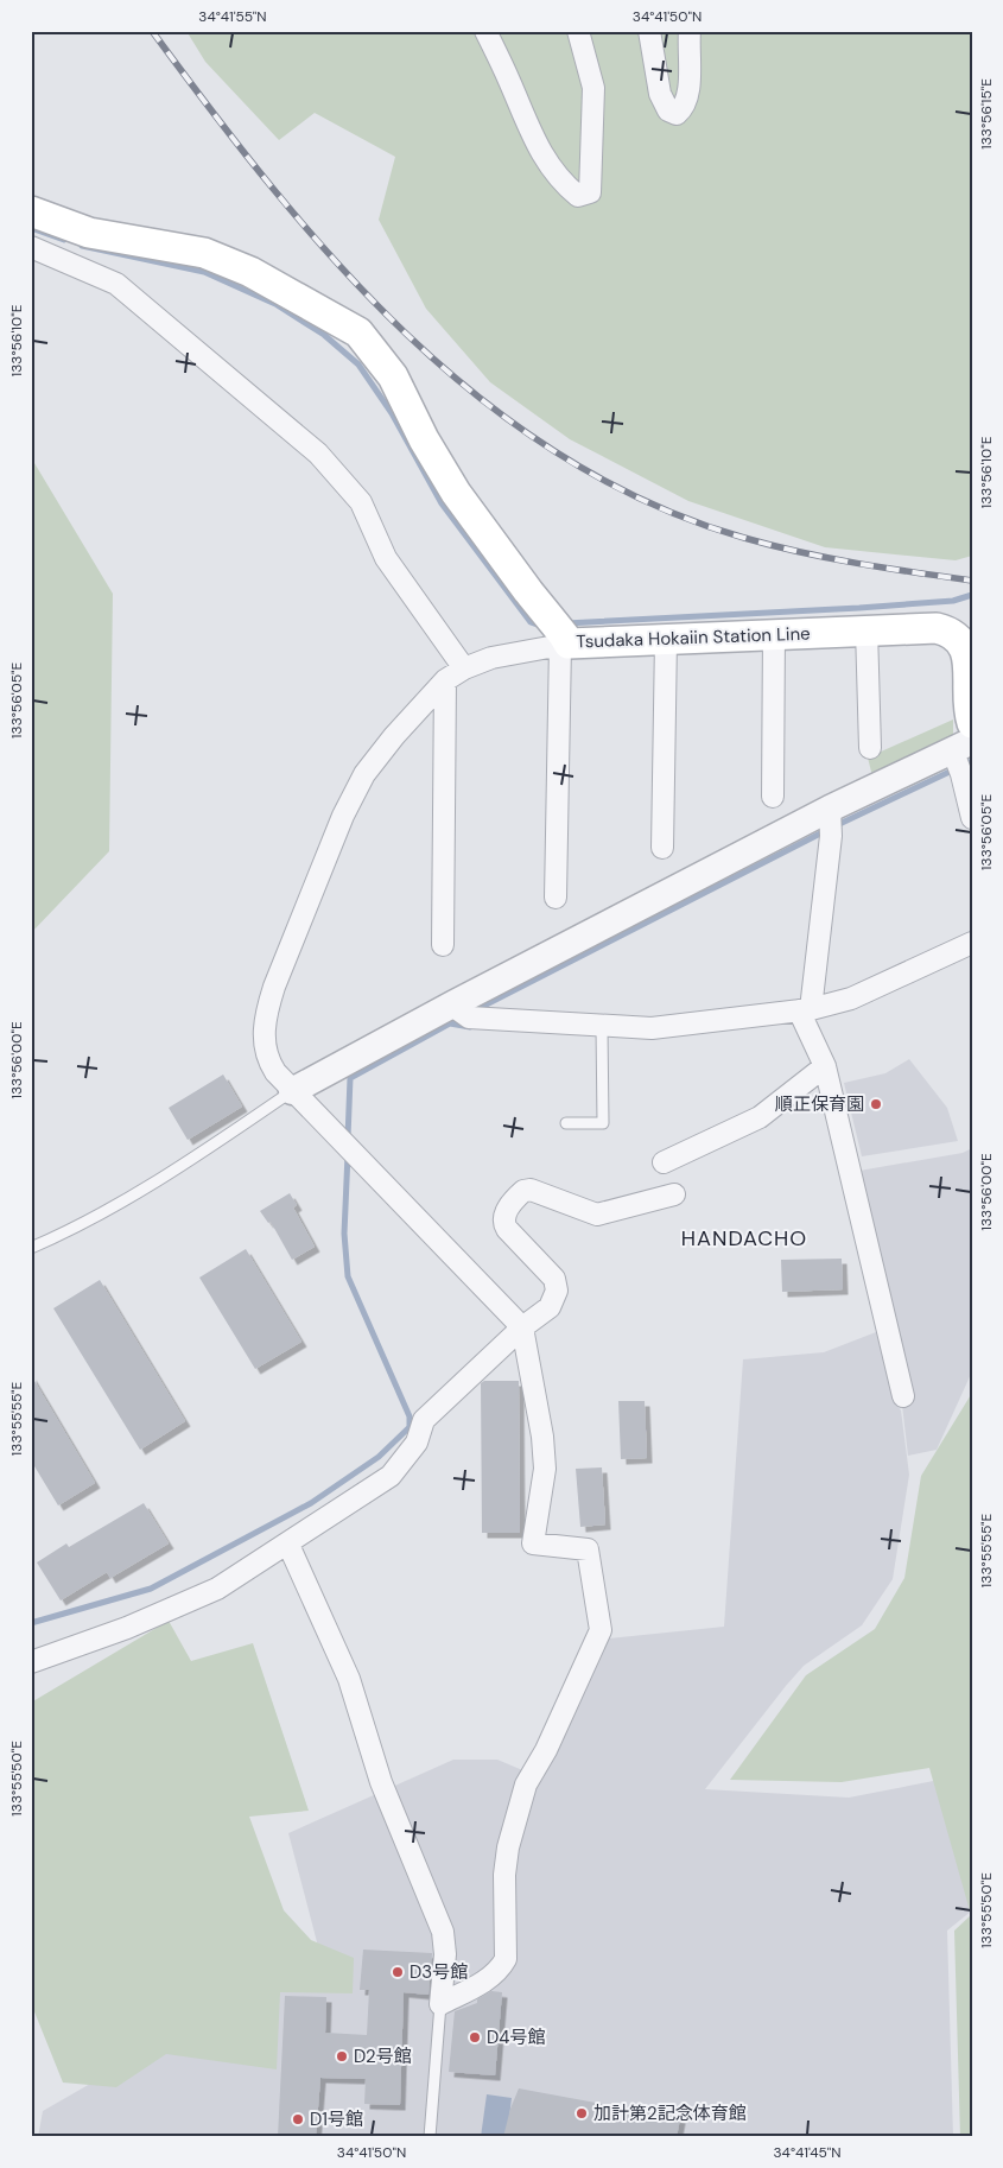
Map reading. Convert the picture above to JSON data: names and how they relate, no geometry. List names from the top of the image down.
{
  "streets": {
    "main road": ["Tsudaka Hokaiin Station Line"]
  },
  "districts": ["HANDACHO"],
  "places": [
    "順正保育園",
    "D3号館",
    "D4号館",
    "D2号館",
    "加計第2記念体育館",
    "D1号館"
  ],
  "coordinates": [
    "34°41'55\"N",
    "34°41'50\"N",
    "133°56'15\"E",
    "133°56'10\"E",
    "133°56'05\"E",
    "133°56'00\"E",
    "133°55'55\"E",
    "133°55'50\"E",
    "34°41'45\"N"
  ]
}
